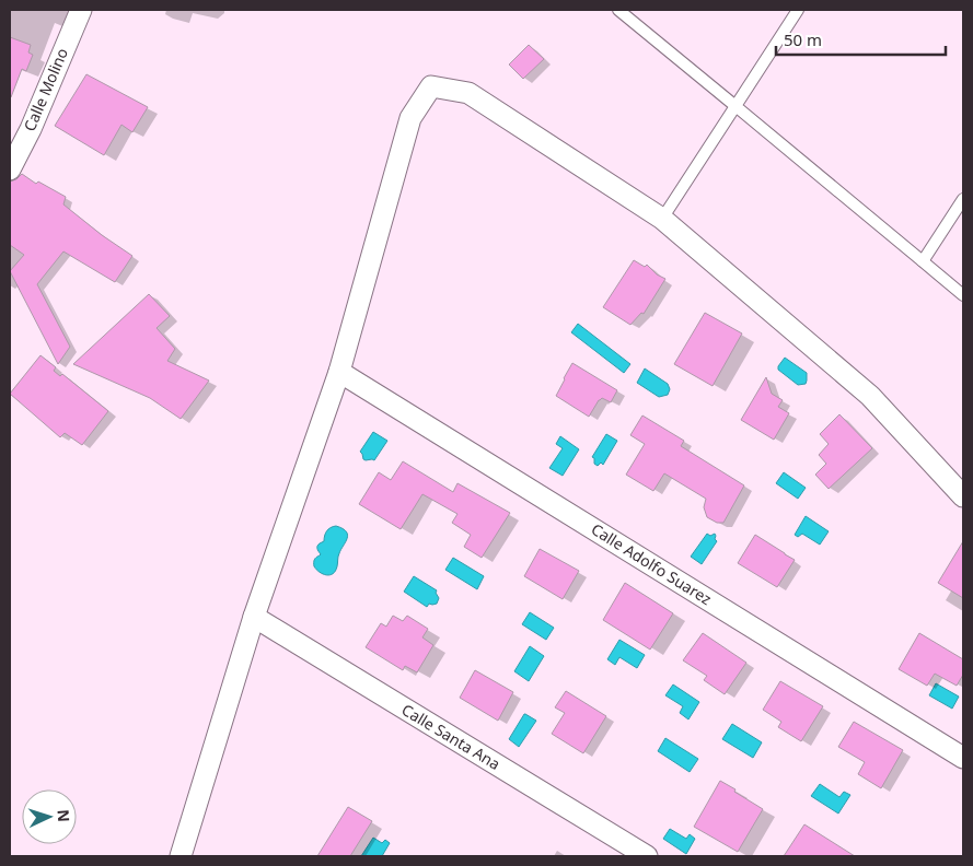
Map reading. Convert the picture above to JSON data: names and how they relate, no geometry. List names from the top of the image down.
{
  "streets": {
    "street": ["Calle Molino", "Calle Adolfo Suarez", "Calle Santa Ana"]
  },
  "scale_bar": "50 m",
  "north": "right"
}
